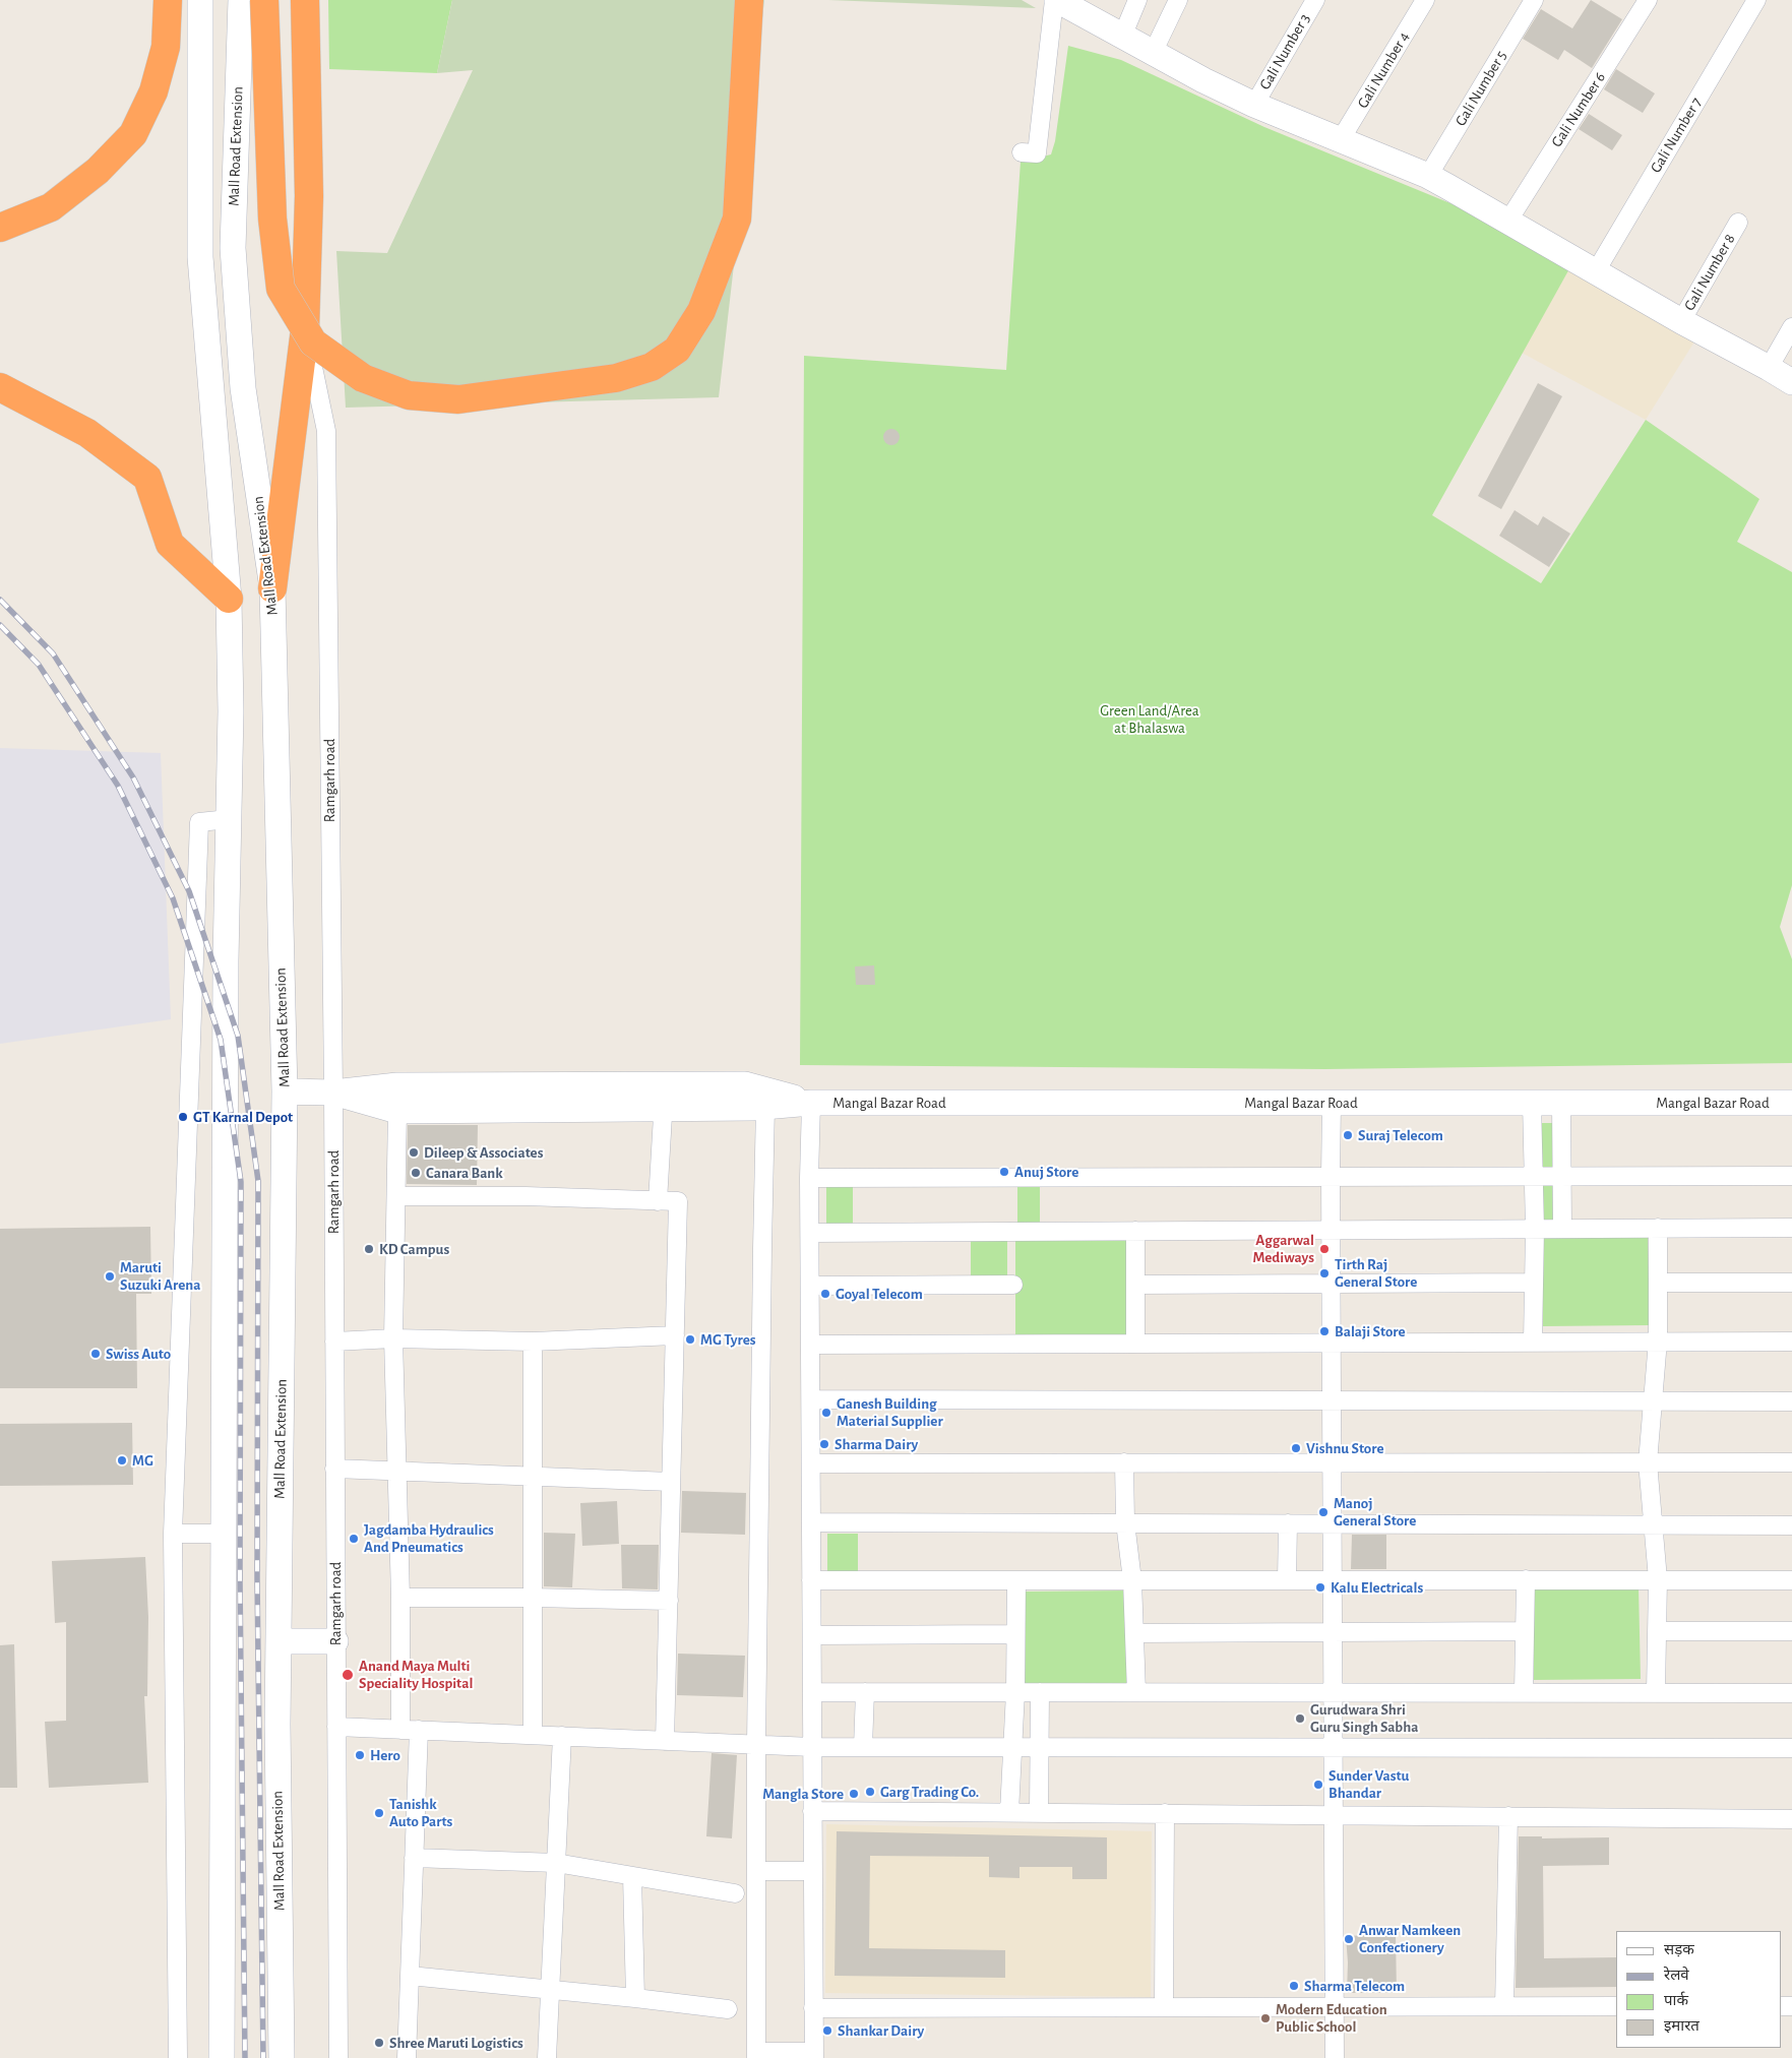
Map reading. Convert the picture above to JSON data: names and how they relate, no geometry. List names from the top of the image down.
{
  "streets": {
    "main road": ["Mall Road Extension", "Mangal Bazar Road"],
    "street": [
      "Gali Number 3",
      "Gali Number 4",
      "Gali Number 5",
      "Gali Number 6",
      "Gali Number 7",
      "Gali Number 8",
      "Ramgarh road"
    ]
  },
  "parks": ["Green Land/Area at Bhalaswa"],
  "places": [
    "GT Karnal Depot",
    "Suraj Telecom",
    "Dileep & Associates",
    "Anuj Store",
    "Canara Bank",
    "KD Campus",
    "Aggarwal Mediways",
    "Tirth Raj General Store",
    "Maruti Suzuki Arena",
    "Goyal Telecom",
    "Balaji Store",
    "MG Tyres",
    "Swiss Auto",
    "Ganesh Building Material Supplier",
    "Sharma Dairy",
    "Vishnu Store",
    "MG",
    "Manoj General Store",
    "Jagdamba Hydraulics And Pneumatics",
    "Kalu Electricals",
    "Anand Maya Multi Speciality Hospital",
    "Gurudwara Shri Guru Singh Sabha",
    "Hero",
    "Sunder Vastu Bhandar",
    "Garg Trading Co.",
    "Mangla Store",
    "Tanishk Auto Parts",
    "Anwar Namkeen Confectionery",
    "Sharma Telecom",
    "Modern Education Public School",
    "Shankar Dairy",
    "Shree Maruti Logistics"
  ],
  "legend": [
    "सड़क",
    "रेलवे",
    "पार्क",
    "इमारत"
  ]
}
